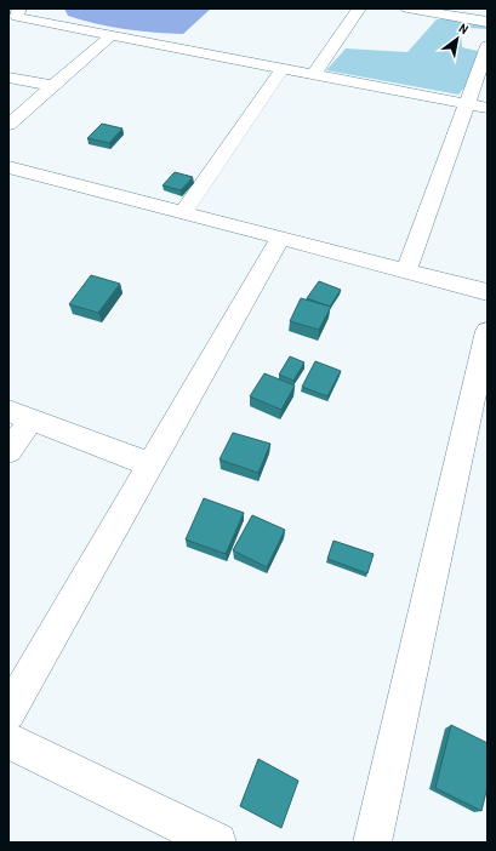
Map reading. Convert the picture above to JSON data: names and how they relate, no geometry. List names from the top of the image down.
{
  "north": "top right"
}
